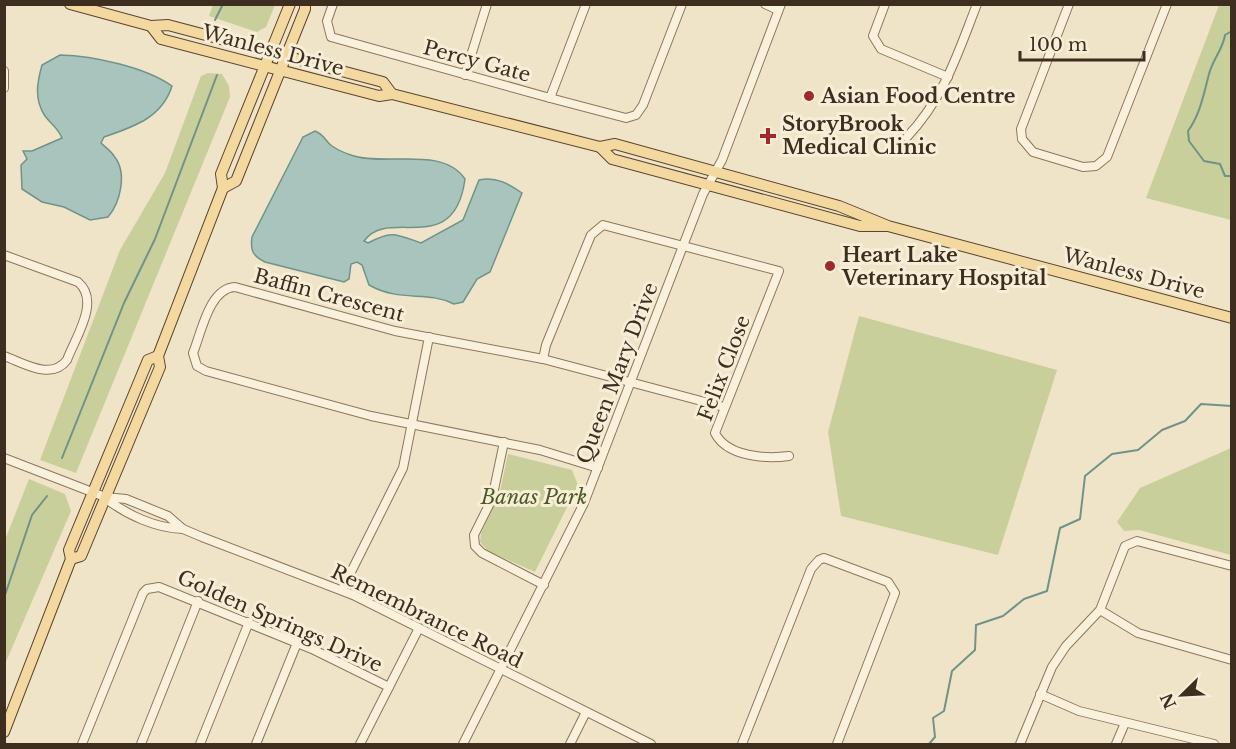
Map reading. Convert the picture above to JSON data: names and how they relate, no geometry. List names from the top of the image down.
{
  "streets": {
    "main road": ["Wanless Drive"],
    "street": [
      "Percy Gate",
      "Baffin Crescent",
      "Felix Close",
      "Queen Mary Drive",
      "Remembrance Road",
      "Golden Springs Drive"
    ]
  },
  "crossings": [
    ["Wanless Drive", "Queen Mary Drive"],
    ["Baffin Crescent", "Felix Close"],
    ["Baffin Crescent", "Queen Mary Drive"],
    ["Felix Close", "Queen Mary Drive"],
    ["Queen Mary Drive", "Remembrance Road"]
  ],
  "parks": ["Banas Park"],
  "places": {
    "other": ["Asian Food Centre", "Heart Lake Veterinary Hospital"],
    "health": ["StoryBrook Medical Clinic"]
  },
  "scale_bar": "100 m",
  "north": "bottom left"
}
